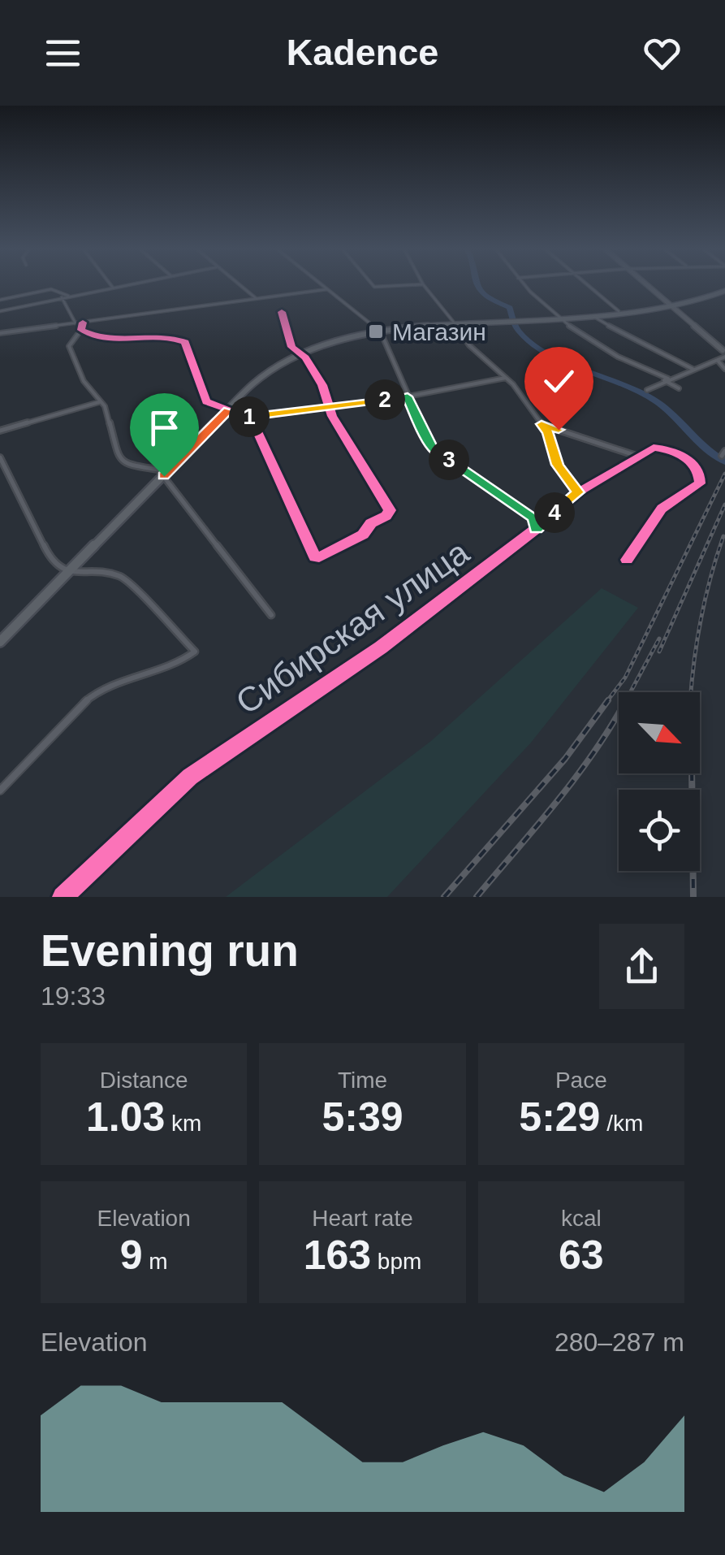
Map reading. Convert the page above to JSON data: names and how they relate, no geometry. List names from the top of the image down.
{
  "streets": {
    "street": ["Сибирская улица"]
  },
  "places": {
    "transit": ["Магазин"]
  },
  "north": "bottom right",
  "page": {
    "header": "Kadence",
    "pins": [
      "2",
      "1",
      "3",
      "4"
    ],
    "heading": ["Evening run", "19:33"],
    "stats": [
      ["Distance", "1.03 km"],
      ["Time", "5:39"],
      ["Pace", "5:29 /km"],
      ["Elevation", "9 m"],
      ["Heart rate", "163 bpm"],
      ["kcal", "63"]
    ],
    "chart": ["Elevation", "280–287 m"]
  }
}
